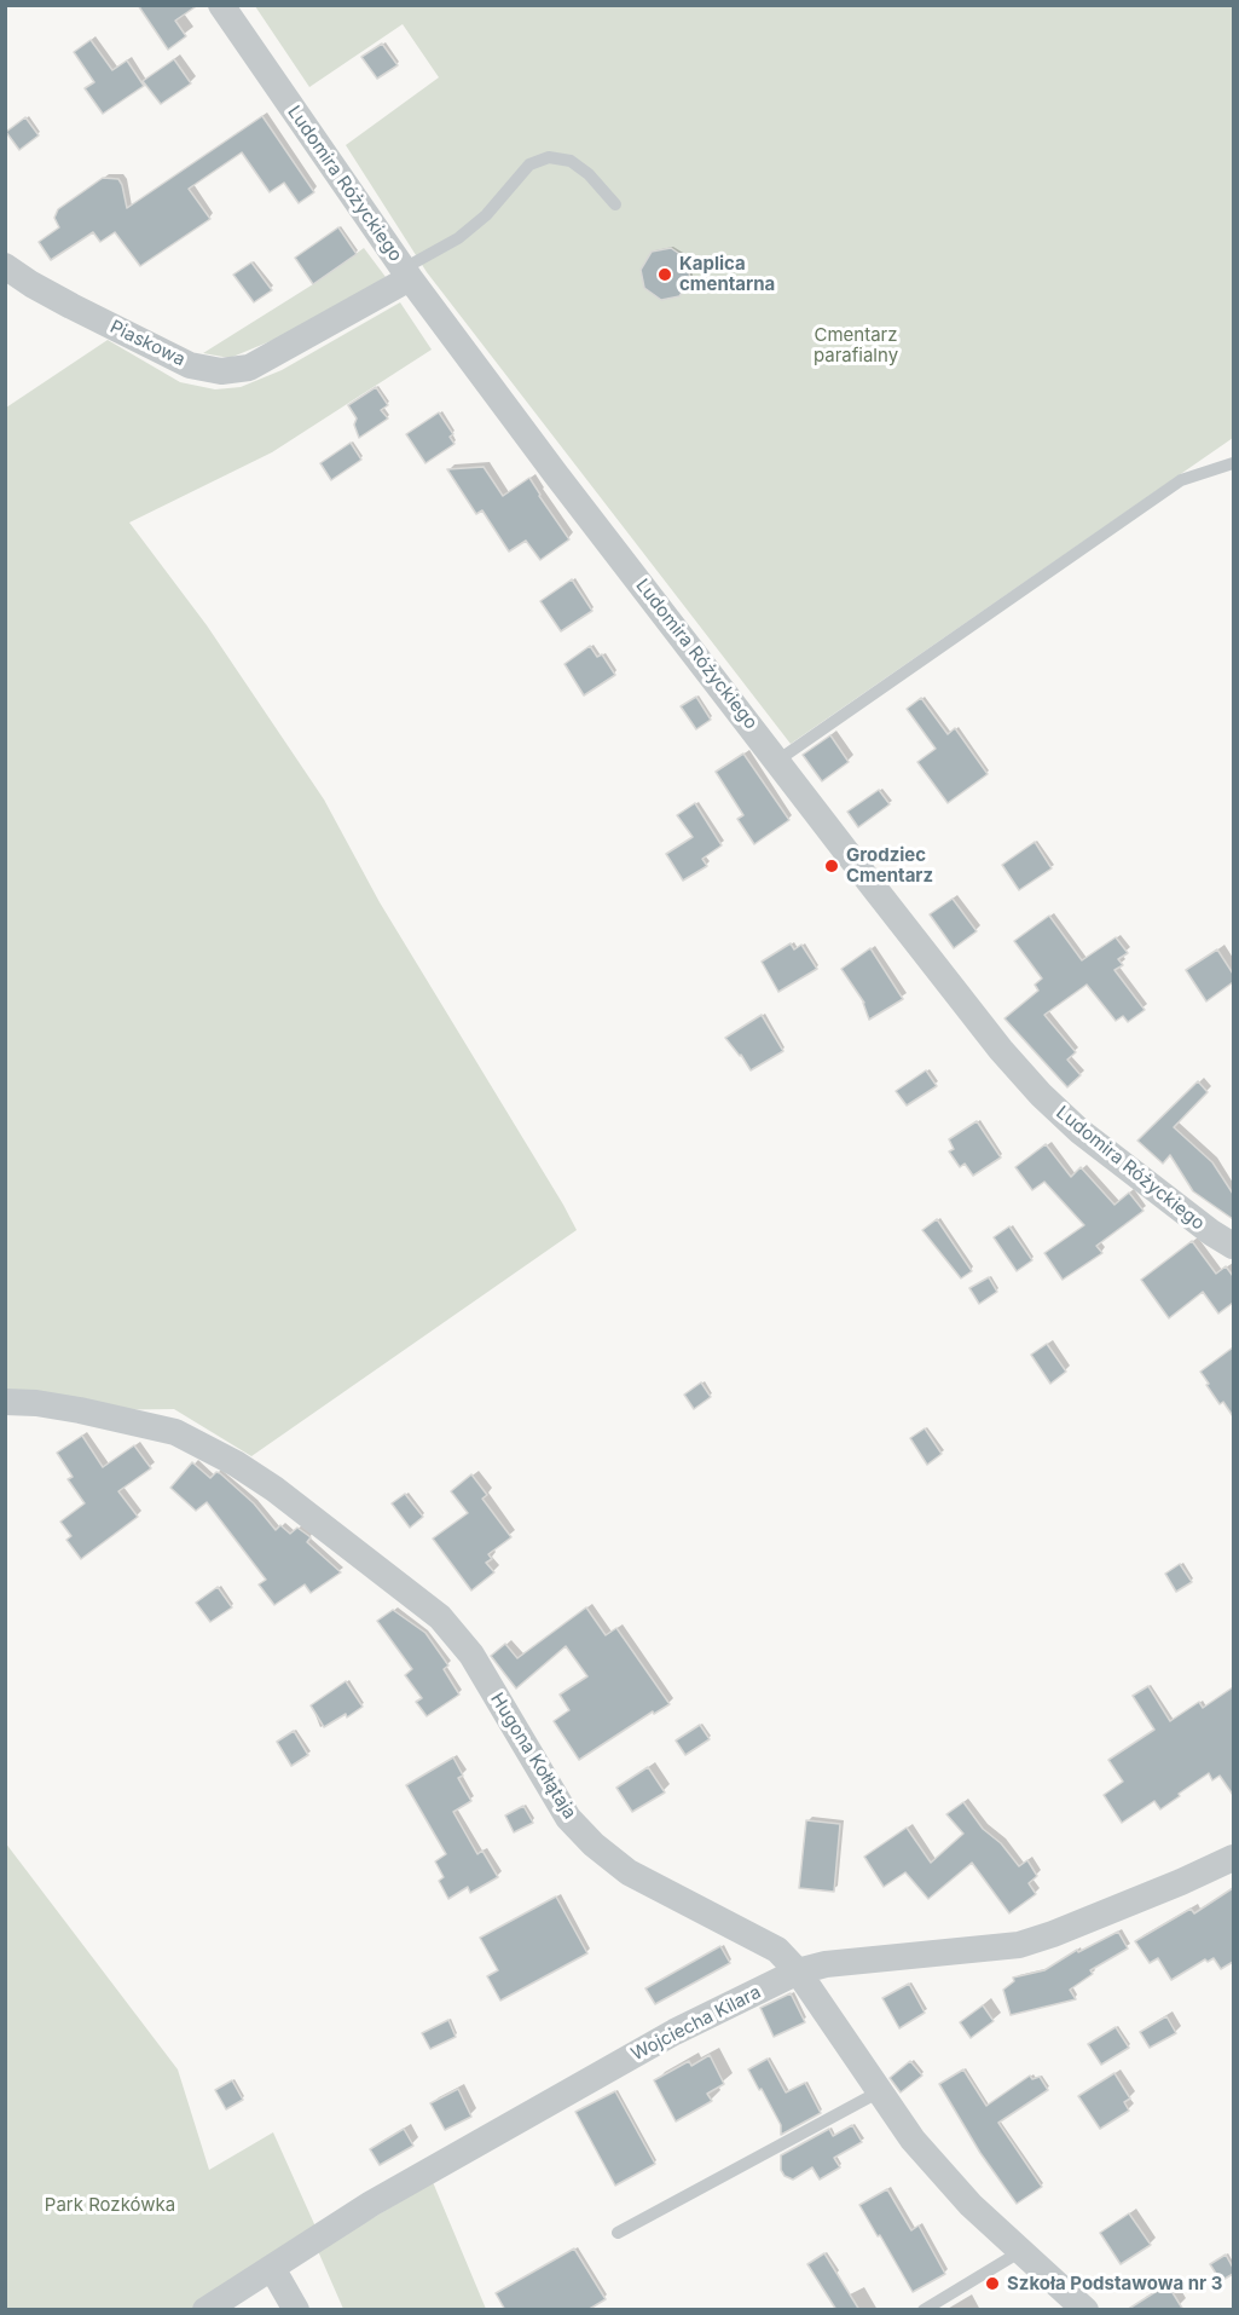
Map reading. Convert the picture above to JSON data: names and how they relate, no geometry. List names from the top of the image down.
{
  "streets": {
    "street": [
      "Ludomira Różyckiego",
      "Piaskowa",
      "Hugona Kołłątaja",
      "Wojciecha Kilara"
    ]
  },
  "crossings": [
    ["Ludomira Różyckiego", "Piaskowa"],
    ["Hugona Kołłątaja", "Wojciecha Kilara"]
  ],
  "parks": ["Cmentarz parafialny", "Park Rozkówka"],
  "places": ["Kaplica cmentarna", "Grodziec Cmentarz", "Szkoła Podstawowa nr 3"]
}
